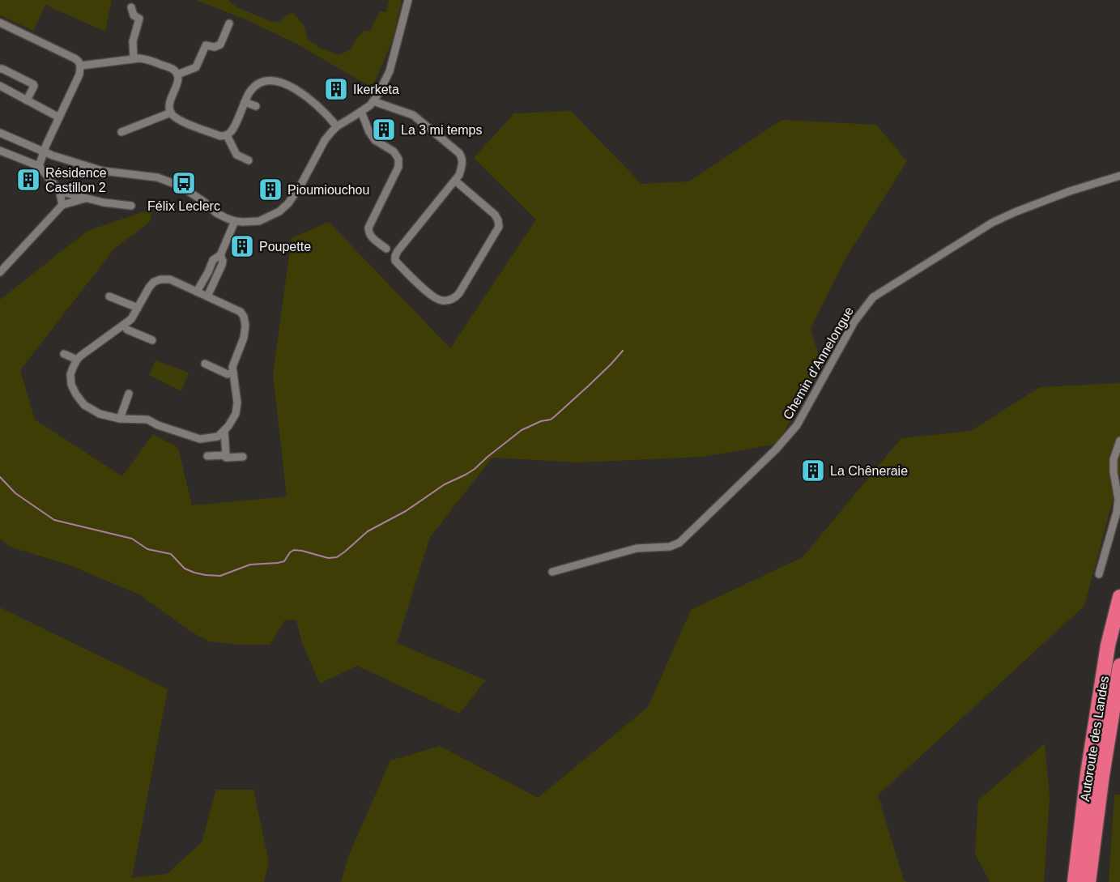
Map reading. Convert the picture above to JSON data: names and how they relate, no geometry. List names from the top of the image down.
{
  "streets": {
    "highway": ["Autoroute des Landes"],
    "street": ["Chemin d’Annelongue"]
  },
  "places": {
    "building": [
      "Ikerketa",
      "La 3 mi temps",
      "Résidence Castillon 2",
      "Pioumiouchou",
      "Poupette",
      "La Chêneraie"
    ],
    "bus stop": ["Félix Leclerc"]
  }
}
